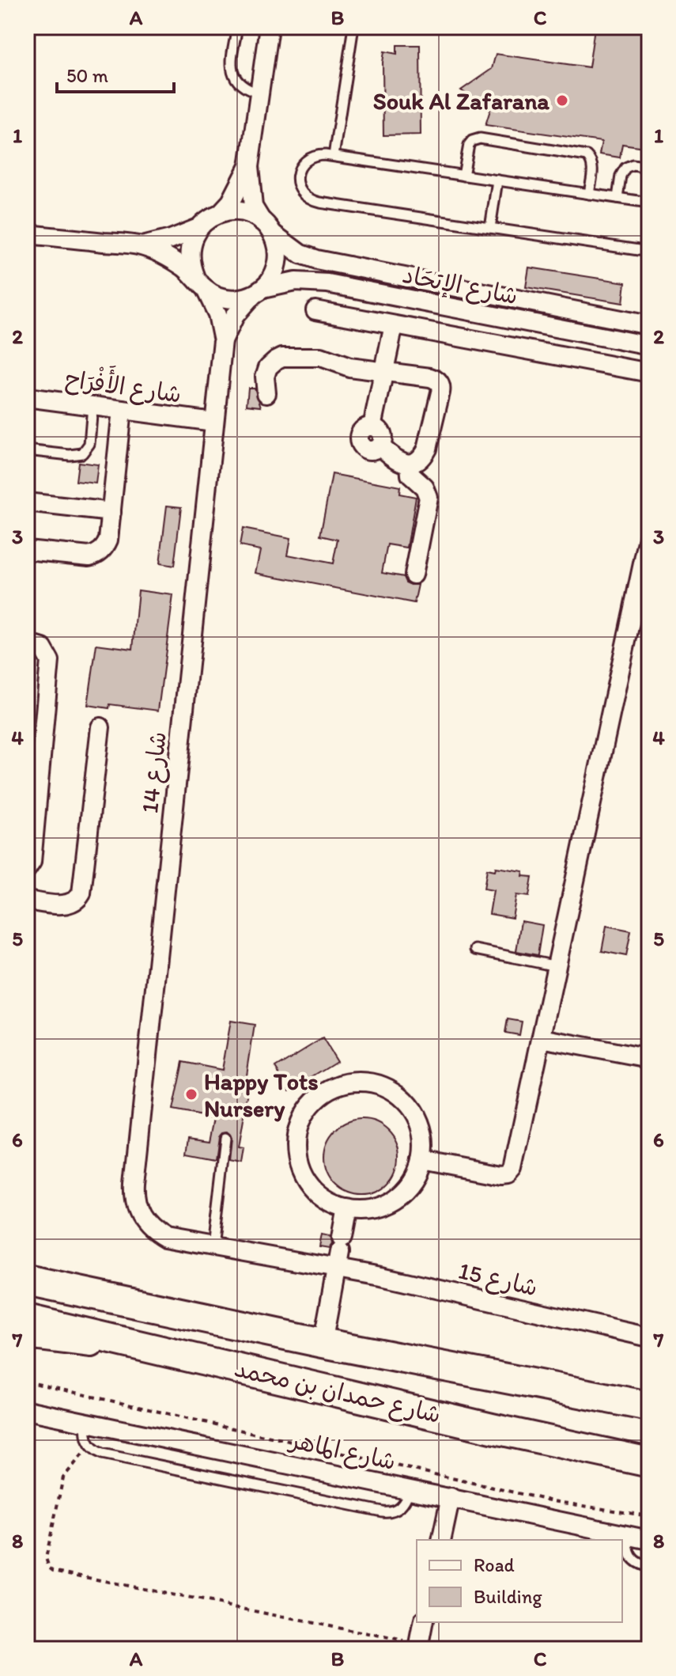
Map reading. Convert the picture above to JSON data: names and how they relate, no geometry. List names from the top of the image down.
{
  "streets": {
    "main road": ["شارع حمدان بن محمد"],
    "street": [
      "شارع الإتحَاد",
      "شارع الأَفْرَاح",
      "شارع 14",
      "شارع 15",
      "شارع الماهر"
    ]
  },
  "crossings": [
    ["شارع الإتحَاد", "شارع 14"],
    ["شارع الأَفْرَاح", "شارع 14"],
    ["شارع 14", "شارع 15"]
  ],
  "places": ["Souk Al Zafarana", "Happy Tots Nursery"],
  "legend": ["Road", "Building"],
  "scale_bar": "50 m",
  "grid": {
    "columns": ["A", "B", "C"],
    "rows": [
      "1",
      "2",
      "3",
      "4",
      "5",
      "6",
      "7",
      "8"
    ]
  }
}
